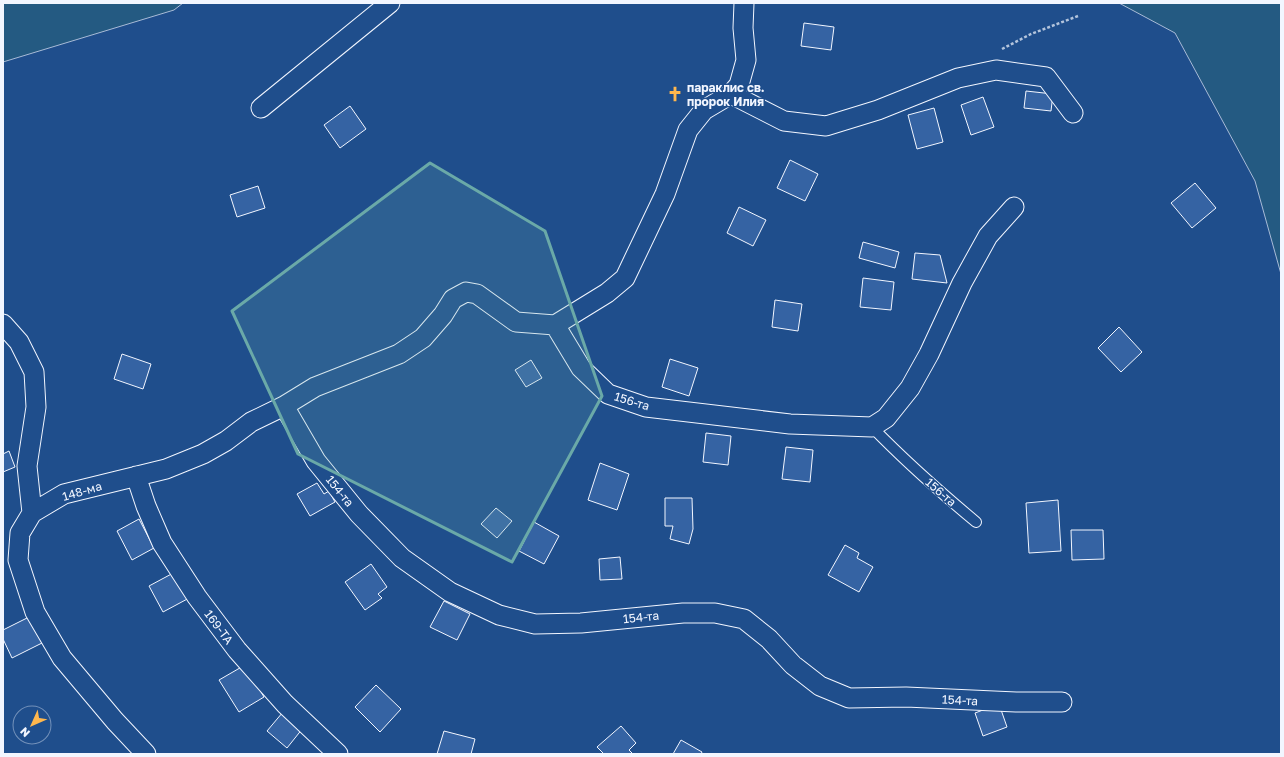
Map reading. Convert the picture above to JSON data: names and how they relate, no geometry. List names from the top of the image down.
{
  "streets": {
    "street": [
      "156-та",
      "148-ма",
      "154-та",
      "169-TA"
    ]
  },
  "crossings": [
    ["148-ма", "154-та"],
    ["148-ма", "169-TA"]
  ],
  "places": {
    "church": ["параклис св. пророк Илия"]
  },
  "north": "bottom left"
}
